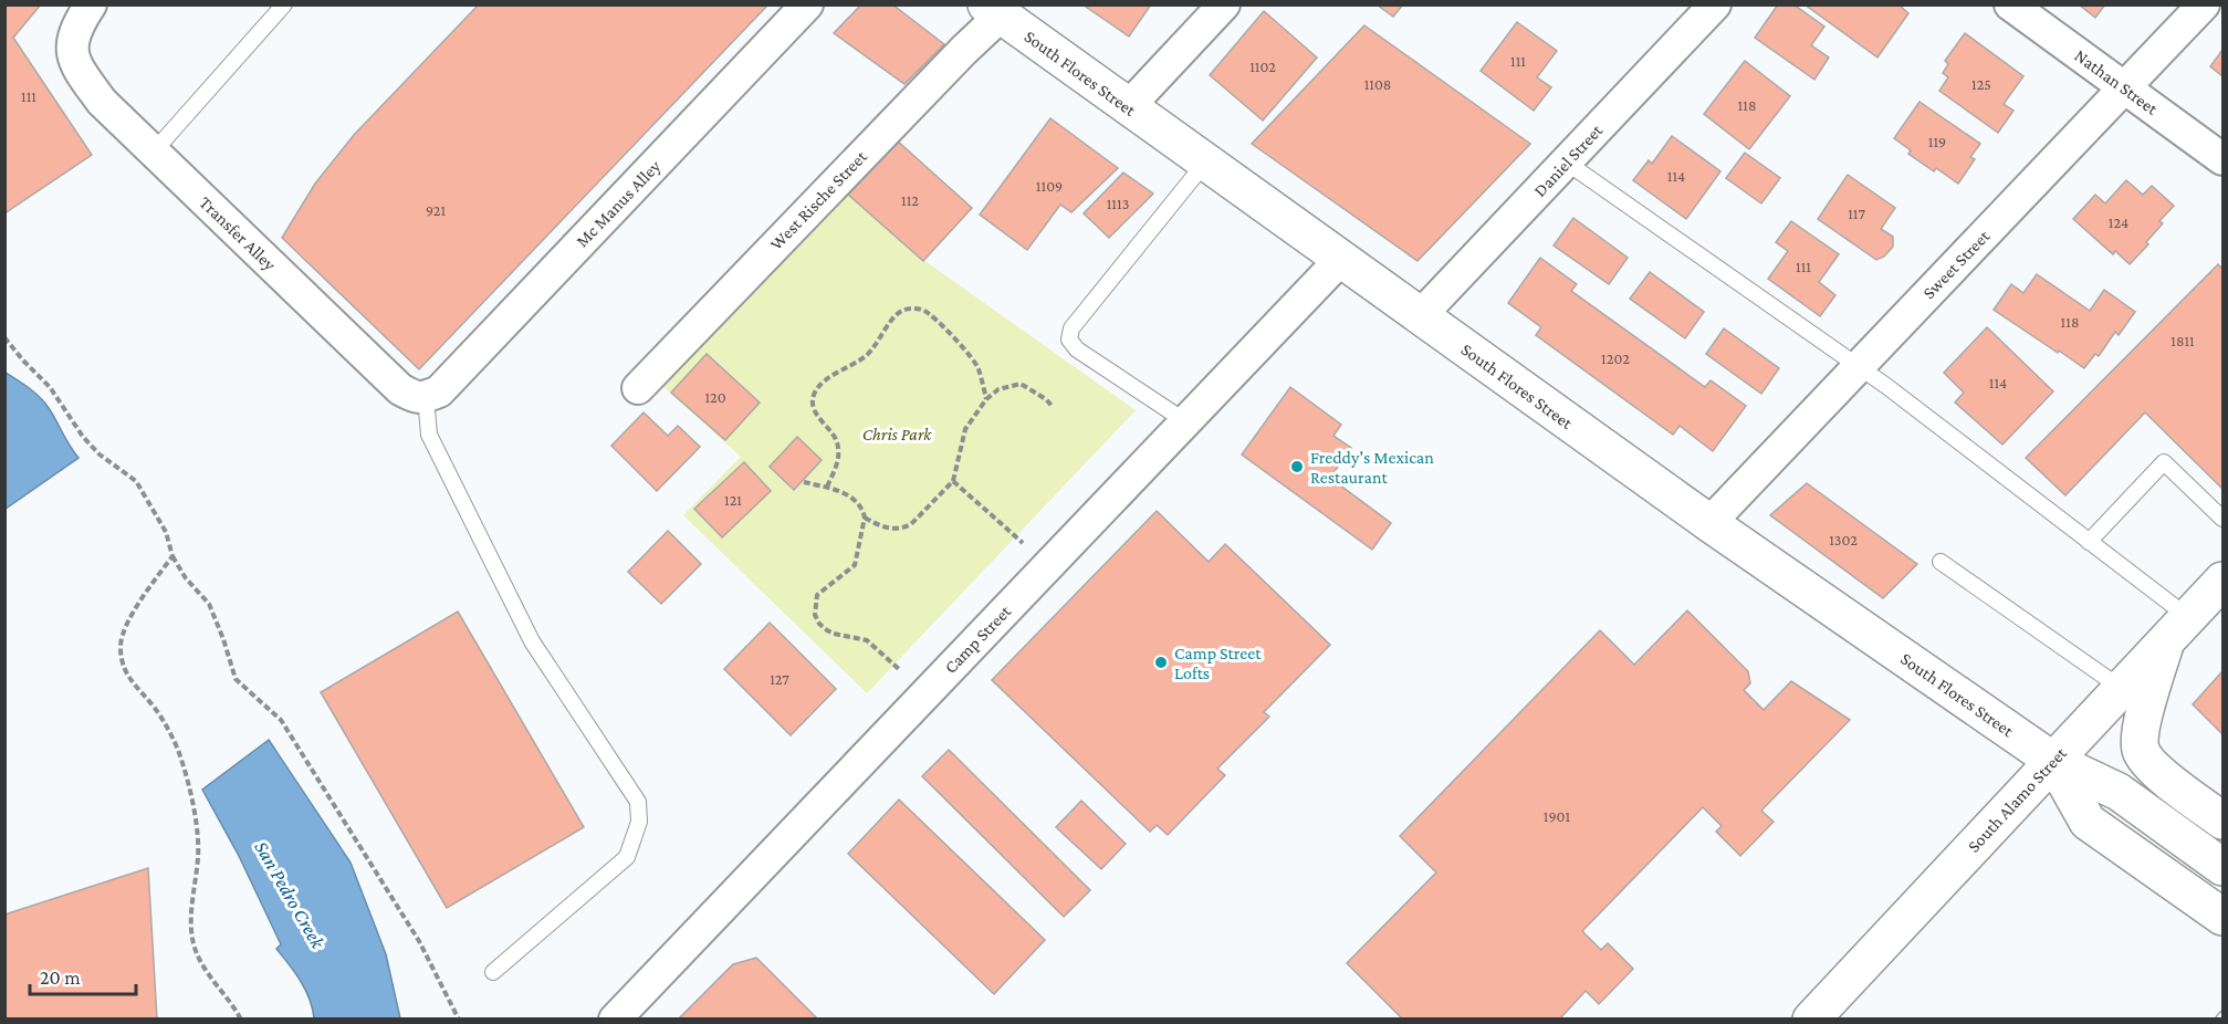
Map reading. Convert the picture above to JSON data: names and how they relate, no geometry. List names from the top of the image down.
{
  "streets": {
    "main road": ["South Flores Street", "South Alamo Street"],
    "street": [
      "Nathan Street",
      "Daniel Street",
      "West Rische Street",
      "Mc Manus Alley",
      "Transfer Alley",
      "Sweet Street",
      "Camp Street"
    ]
  },
  "crossings": [
    ["South Flores Street", "Daniel Street"],
    ["South Flores Street", "West Rische Street"],
    ["South Flores Street", "Sweet Street"],
    ["South Flores Street", "Camp Street"],
    ["South Flores Street", "South Alamo Street"],
    ["Nathan Street", "Sweet Street"],
    ["Mc Manus Alley", "Transfer Alley"]
  ],
  "water": ["San Pedro Creek"],
  "parks": ["Chris Park"],
  "places": ["Freddy's Mexican Restaurant", "Camp Street Lofts"],
  "house_numbers": [
    "111",
    "1102",
    "1108",
    "125",
    "111",
    "118",
    "119",
    "114",
    "1109",
    "112",
    "1113",
    "921",
    "117",
    "124",
    "111",
    "118",
    "1811",
    "1202",
    "114",
    "120",
    "121",
    "1302",
    "127",
    "1901"
  ],
  "scale_bar": "20 m"
}
